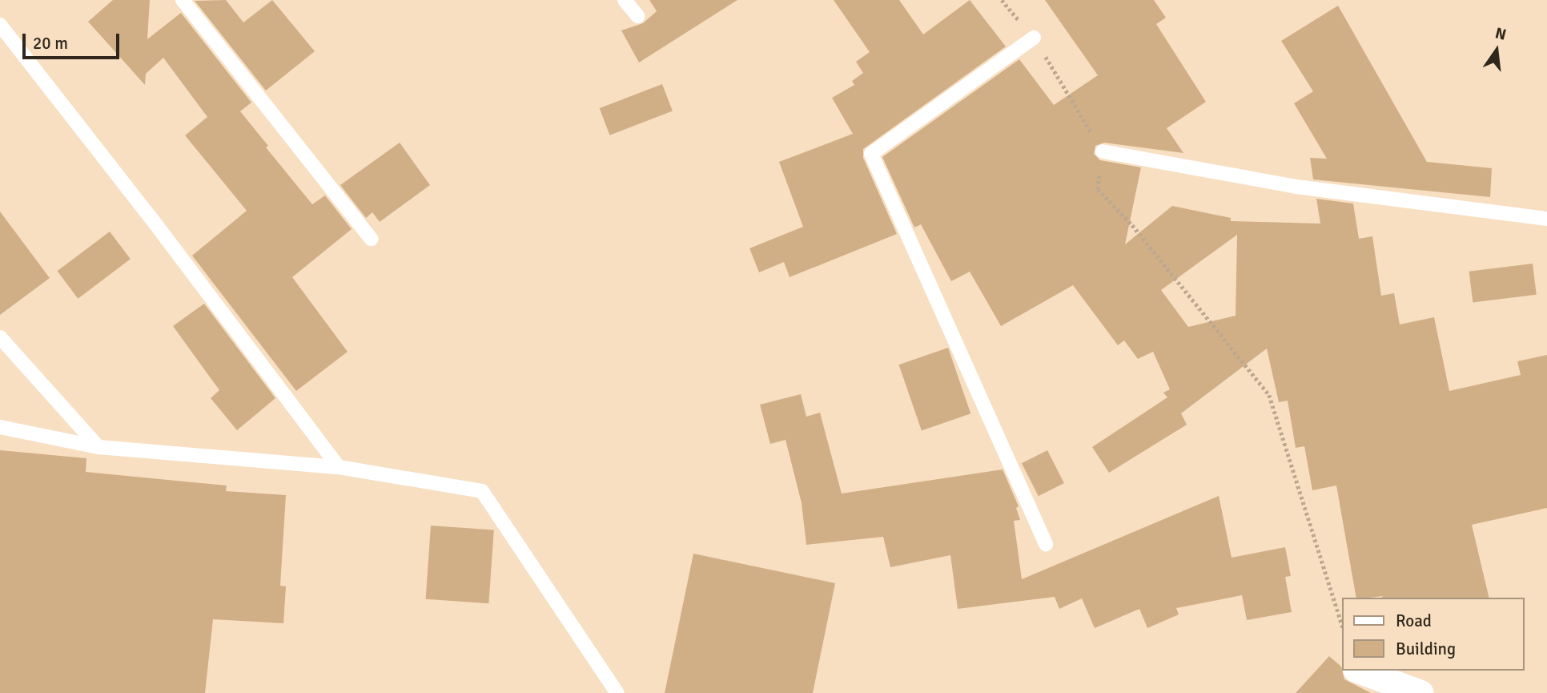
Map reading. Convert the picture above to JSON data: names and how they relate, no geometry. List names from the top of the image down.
{
  "legend": ["Road", "Building"],
  "scale_bar": "20 m",
  "north": "top"
}
